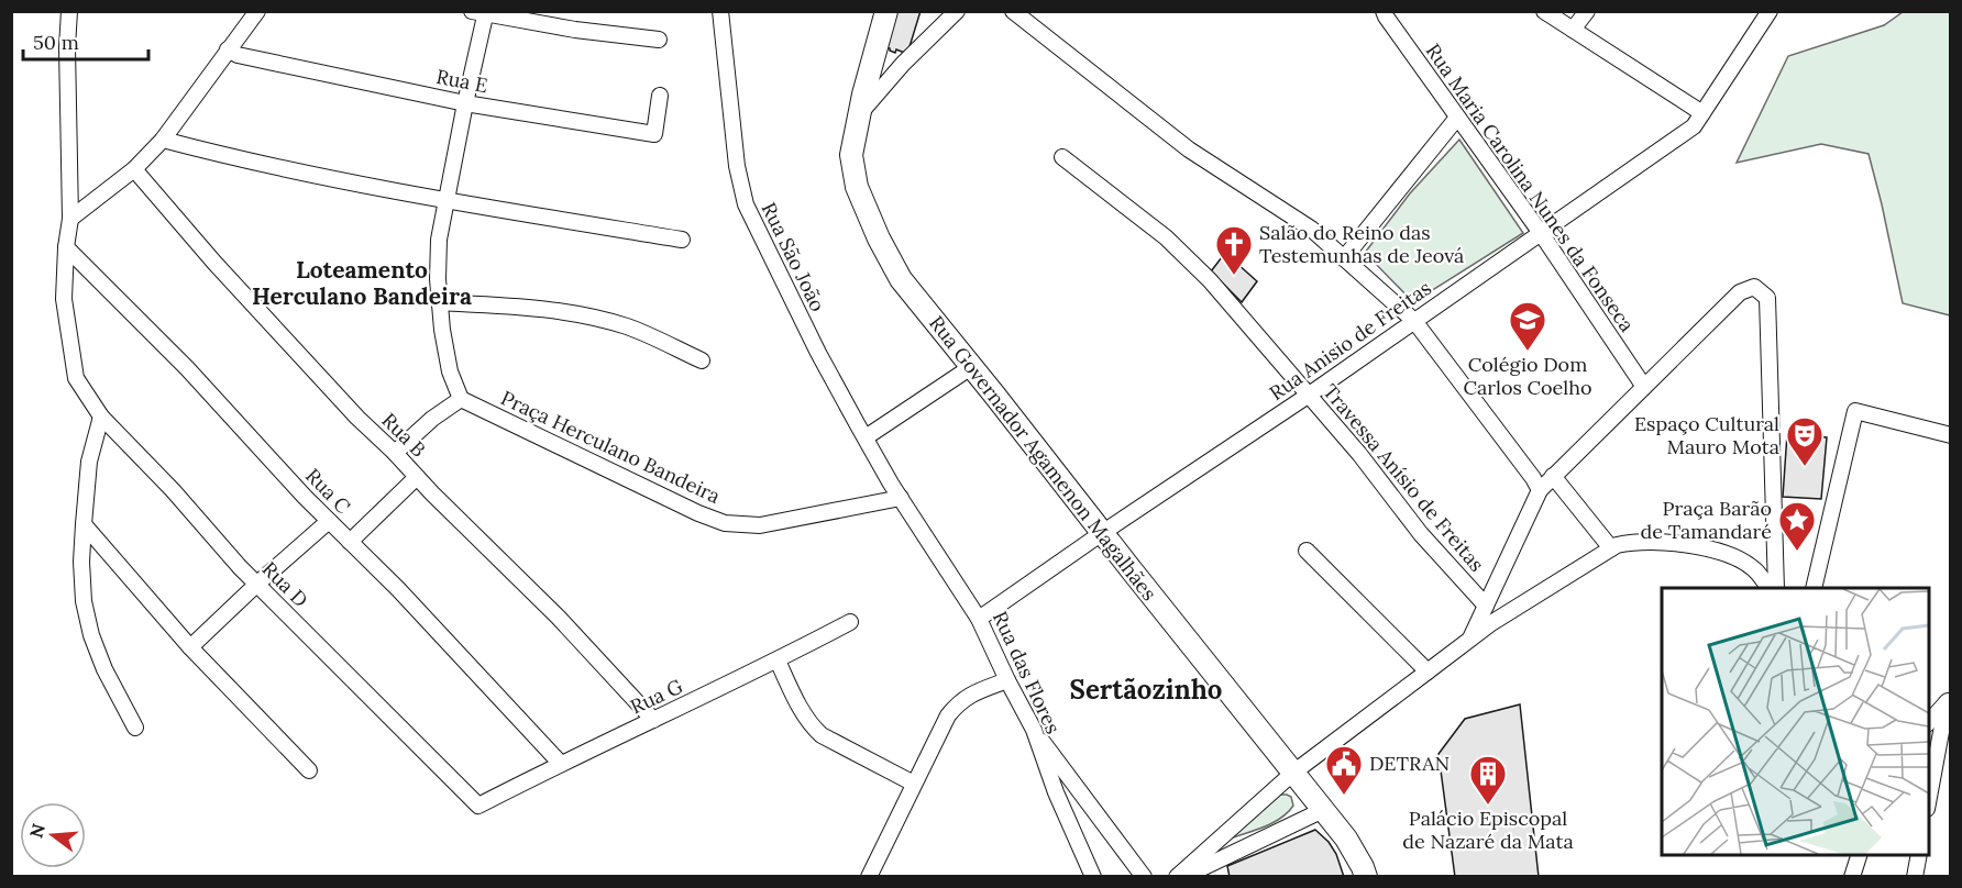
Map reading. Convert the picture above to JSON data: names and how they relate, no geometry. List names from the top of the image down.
{
  "streets": {
    "street": [
      "Rua E",
      "Rua Maria Carolina Nunes da Fonseca",
      "Rua São João",
      "Rua Anisio de Freitas",
      "Rua B",
      "Praça Herculano Bandeira",
      "Rua Governador Agamenon Magalhães",
      "Travessa Anísio de Freitas",
      "Rua C",
      "Rua D",
      "Rua das Flores",
      "Rua G"
    ]
  },
  "crossings": [
    ["Rua Maria Carolina Nunes da Fonseca", "Rua Anisio de Freitas"],
    ["Rua São João", "Praça Herculano Bandeira"],
    ["Rua São João", "Rua das Flores"],
    ["Rua Anisio de Freitas", "Rua Governador Agamenon Magalhães"],
    ["Rua Anisio de Freitas", "Travessa Anísio de Freitas"],
    ["Rua Anisio de Freitas", "Rua das Flores"],
    ["Rua B", "Rua G"],
    ["Praça Herculano Bandeira", "Rua das Flores"],
    ["Rua C", "Rua D"],
    ["Rua C", "Rua G"],
    ["Rua D", "Rua G"]
  ],
  "districts": ["Loteamento Herculano Bandeira", "Sertãozinho"],
  "places": {
    "church": ["Salão do Reino das Testemunhas de Jeová"],
    "school or university": ["Colégio Dom Carlos Coelho"],
    "theatre": ["Espaço Cultural Mauro Mota"],
    "place": ["Praça Barão de Tamandaré"],
    "public building": ["DETRAN"],
    "building": ["Palácio Episcopal de Nazaré da Mata"]
  },
  "scale_bar": "50 m",
  "north": "left"
}
